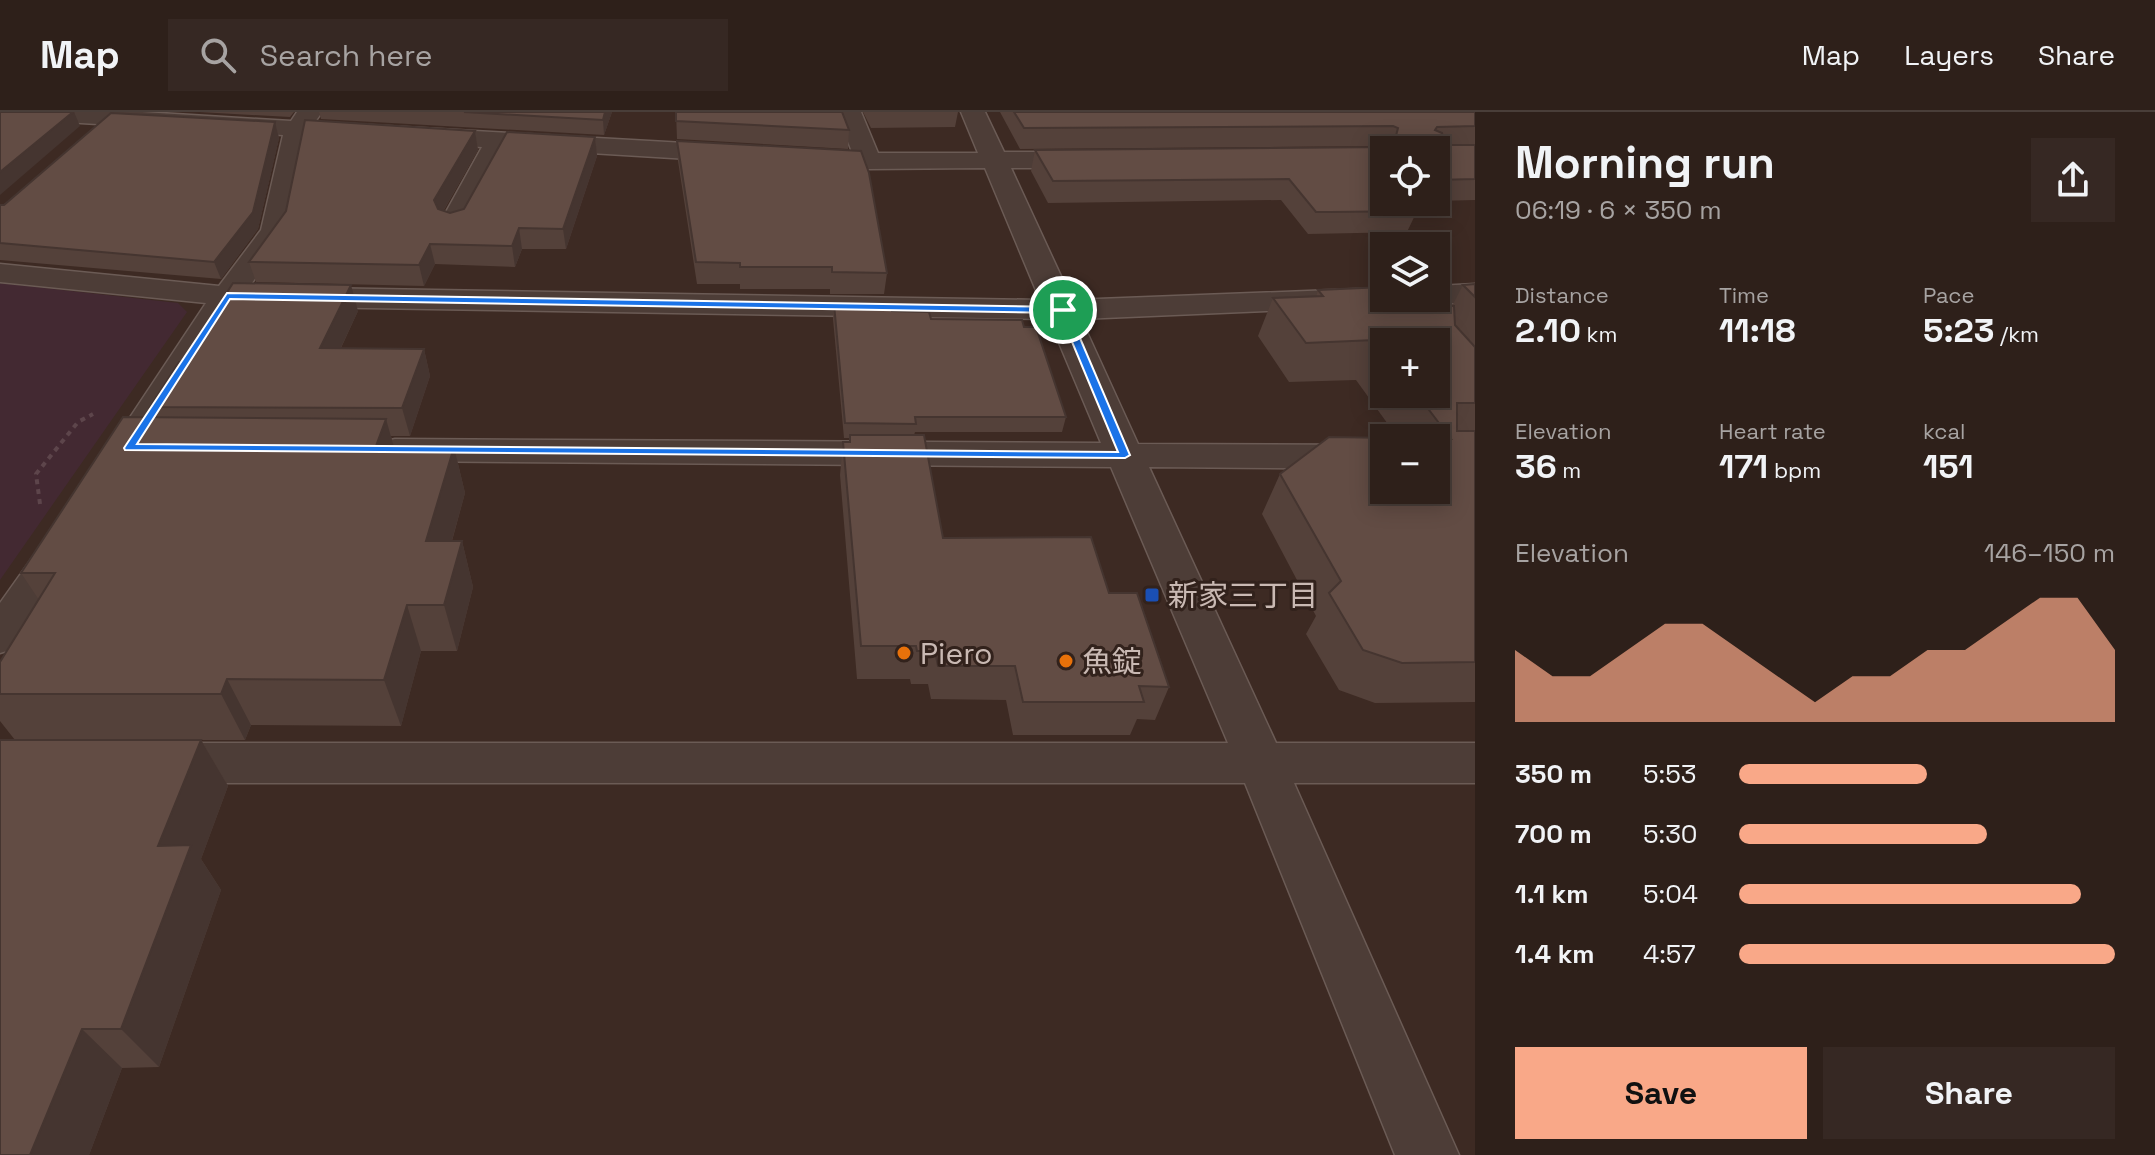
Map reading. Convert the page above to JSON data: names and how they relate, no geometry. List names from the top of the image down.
{
  "places": {
    "transit": ["新家三丁目"],
    "other": ["Piero", "魚錠"]
  },
  "page": {
    "header": "Map",
    "search": "Search here",
    "nav": ["Map", "Layers", "Share"],
    "heading": ["Morning run", "06:19 · 6 × 350 m"],
    "map_buttons": ["+", "−"],
    "stats": [
      ["Distance", "2.10 km"],
      ["Time", "11:18"],
      ["Pace", "5:23 /km"],
      ["Elevation", "36 m"],
      ["Heart rate", "171 bpm"],
      ["kcal", "151"]
    ],
    "chart": ["Elevation", "146–150 m"],
    "list": [
      {
        "name": "350 m",
        "note": "5:53"
      },
      {
        "name": "700 m",
        "note": "5:30"
      },
      {
        "name": "1.1 km",
        "note": "5:04"
      },
      {
        "name": "1.4 km",
        "note": "4:57"
      }
    ],
    "buttons": ["Save", "Share"]
  }
}
